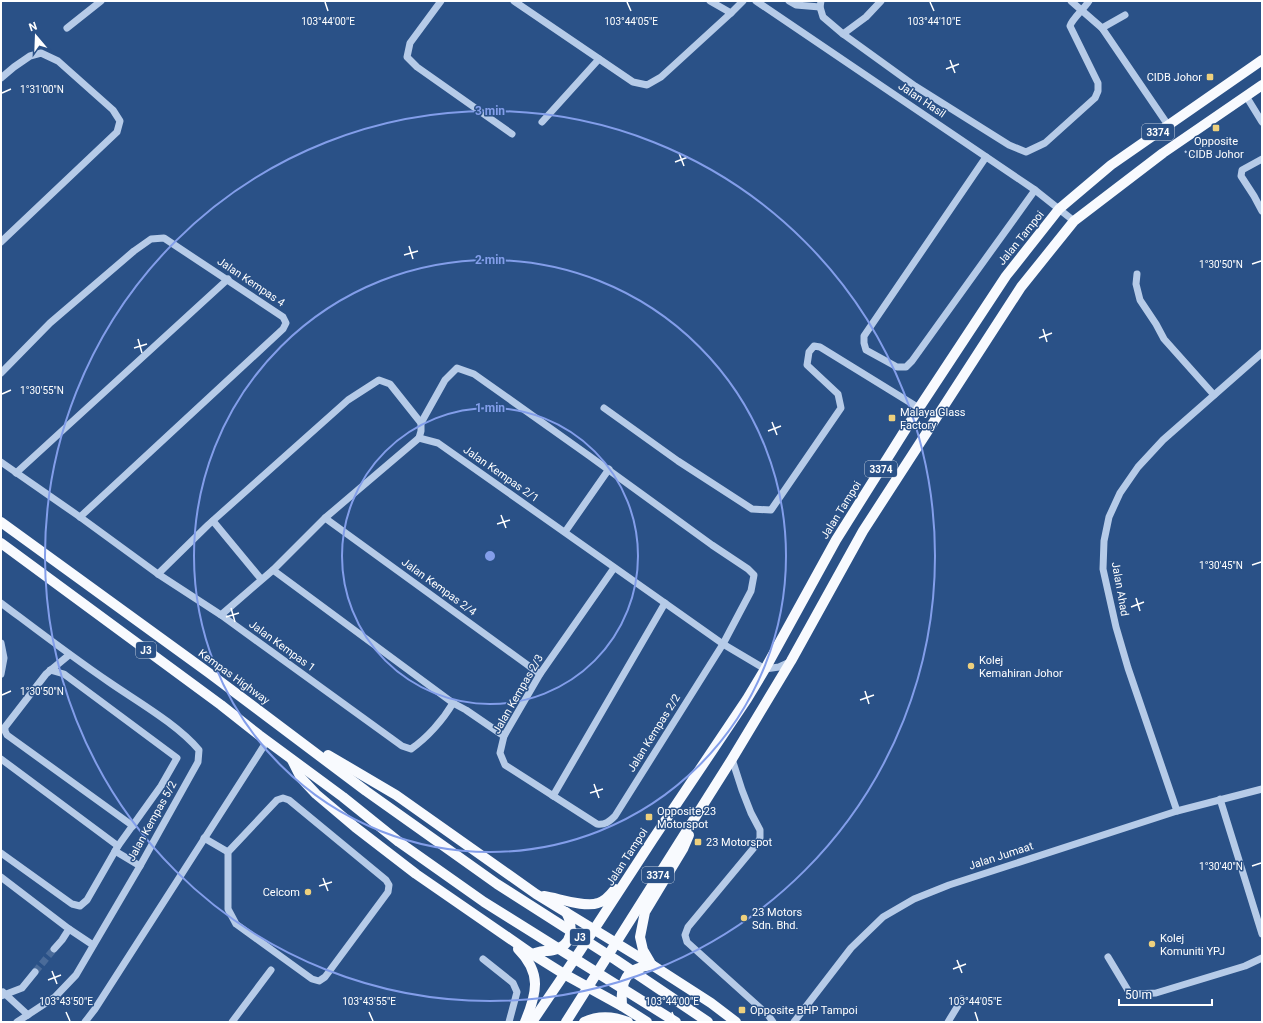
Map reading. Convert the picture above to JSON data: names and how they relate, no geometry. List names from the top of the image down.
{
  "streets": {
    "main road": [
      "3374",
      "Jalan Tampoi",
      "J3",
      "Kempas Highway"
    ],
    "street": [
      "Jalan Hasil",
      "Jalan Kempas 4",
      "Jalan Kempas 2/1",
      "Jalan Kempas 2/4",
      "Jalan Ahad",
      "Jalan Kempas 1",
      "Jalan Kempas 2/3",
      "Jalan Kempas 2/2",
      "Jalan Kempas 5/2",
      "Jalan Jumaat"
    ]
  },
  "crossings": [
    ["Jalan Hasil", "3374"],
    ["Jalan Hasil", "Jalan Tampoi"],
    ["Jalan Tampoi", "Jalan Kempas 2/1"],
    ["Jalan Kempas 4", "Jalan Kempas 1"],
    ["Jalan Kempas 2/1", "Jalan Kempas 2/3"],
    ["Jalan Kempas 2/1", "Jalan Kempas 2/2"],
    ["Jalan Kempas 2/4", "Jalan Kempas 2/3"],
    ["Jalan Ahad", "Jalan Jumaat"],
    ["Jalan Kempas 2/3", "Jalan Kempas 2/2"]
  ],
  "places": {
    "transit": [
      "CIDB Johor",
      "Opposite CIDB Johor",
      "Malaya Glass Factory",
      "Opposite 23 Motorspot",
      "23 Motorspot",
      "Opposite BHP Tampoi"
    ],
    "other": [
      "Kolej Kemahiran Johor",
      "Celcom",
      "23 Motors Sdn. Bhd.",
      "Kolej Komuniti YPJ"
    ]
  },
  "scale_bar": "50 m",
  "north": "top",
  "coordinates": [
    "103°44'00\"E",
    "103°44'05\"E",
    "103°44'10\"E",
    "1°31'00\"N",
    "1°30'50\"N",
    "1°30'55\"N",
    "1°30'45\"N",
    "1°30'40\"N",
    "103°43'50\"E",
    "103°43'55\"E"
  ],
  "rings": ["3 min", "2 min", "1 min"]
}
